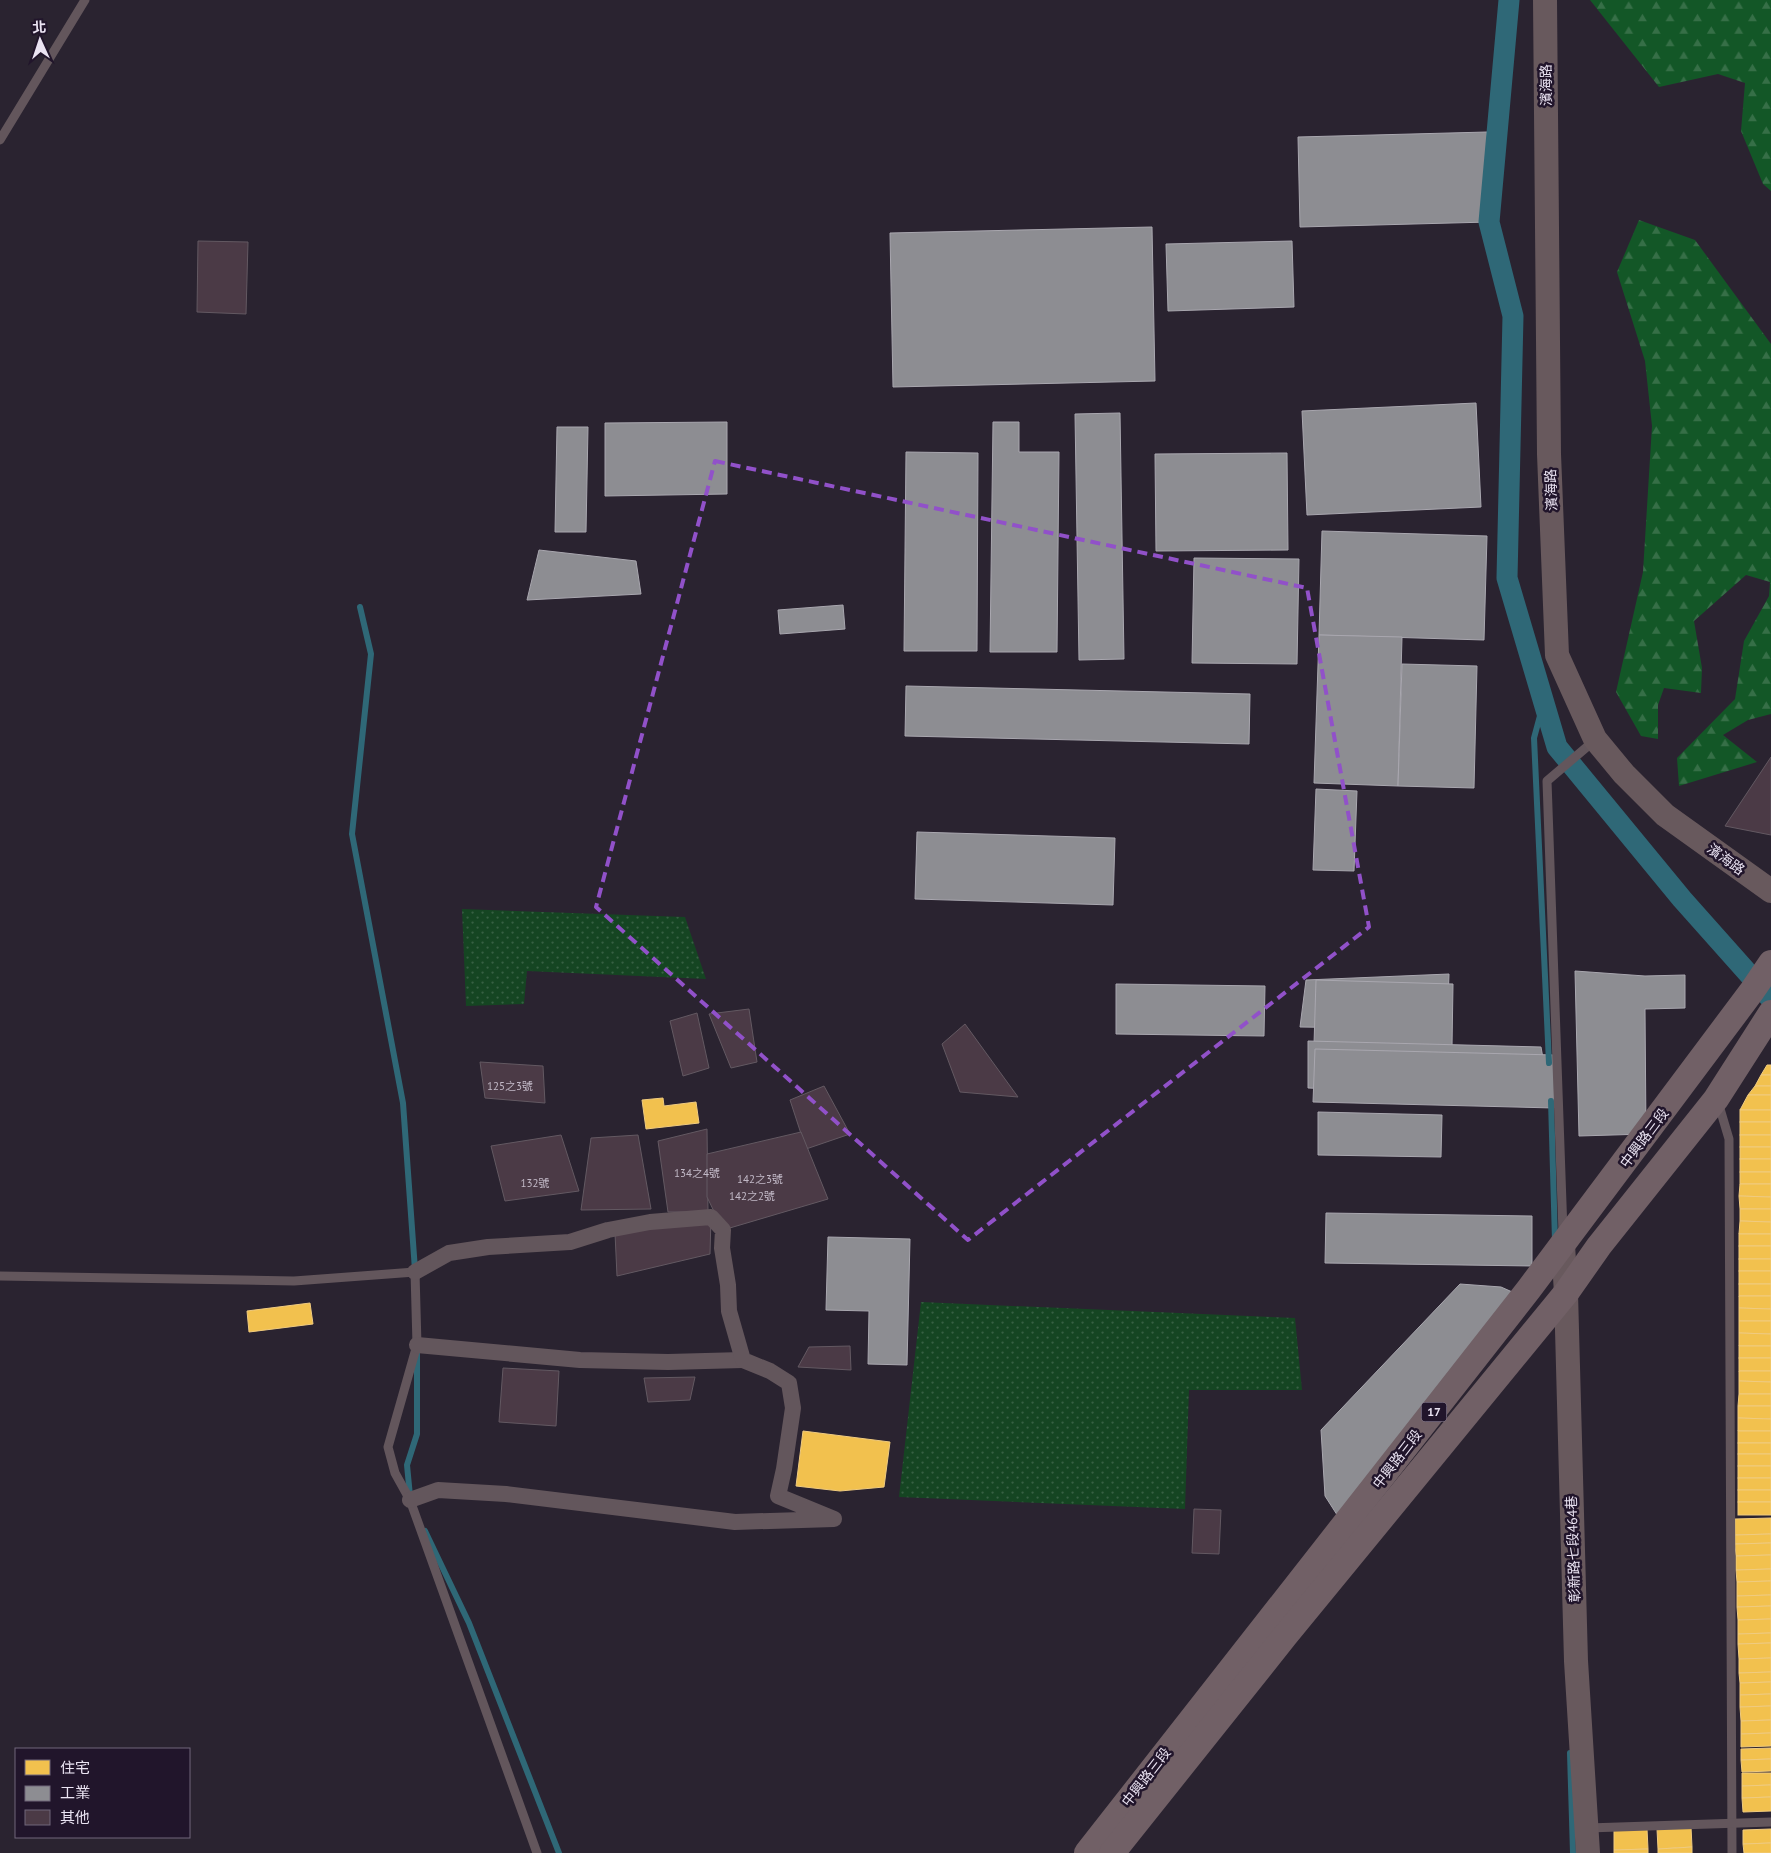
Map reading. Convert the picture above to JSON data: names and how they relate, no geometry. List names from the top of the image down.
{
  "streets": {
    "main road": ["中興路三段", "17"],
    "street": ["濱海路", "彰新路七段464巷"]
  },
  "crossings": [
    ["中興路三段", "彰新路七段464巷"]
  ],
  "house_numbers": [
    "125之3號",
    "134之4號",
    "142之3號",
    "132號",
    "142之2號"
  ],
  "legend": ["住宅", "工業", "其他"],
  "north": "top"
}
